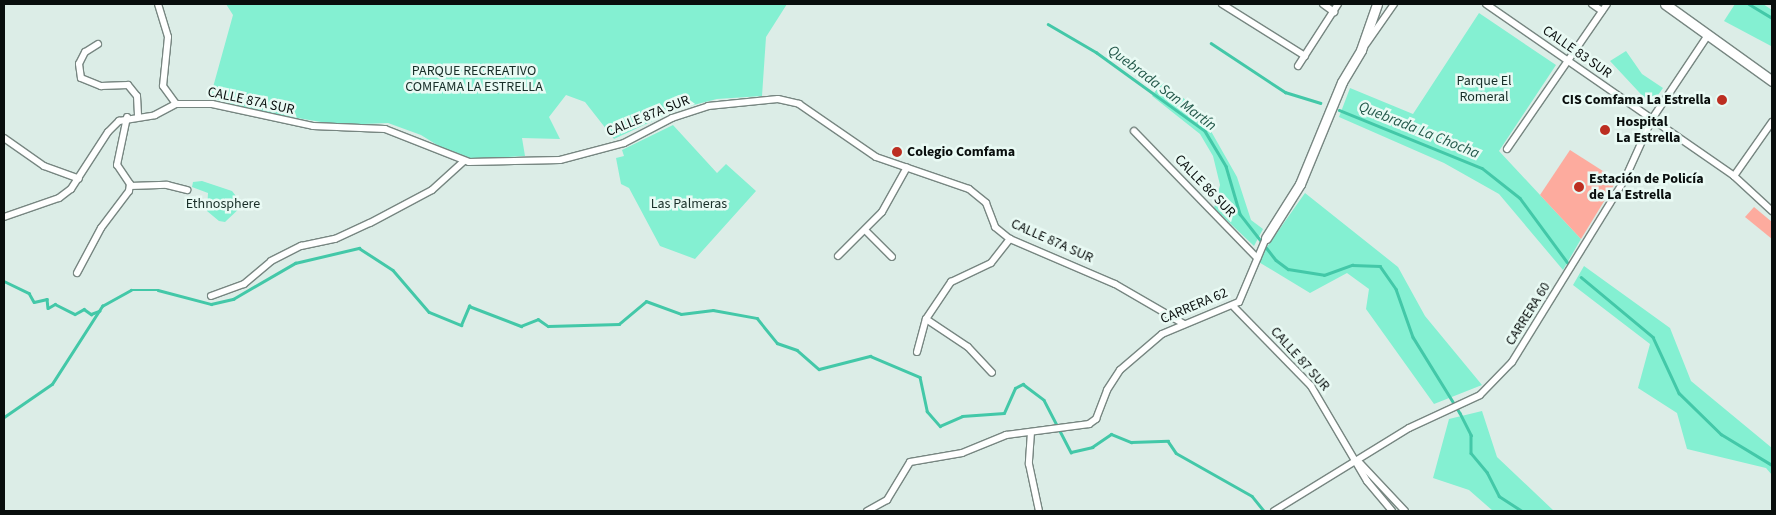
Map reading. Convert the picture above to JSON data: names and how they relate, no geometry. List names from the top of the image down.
{
  "streets": {
    "street": [
      "CALLE 83 SUR",
      "CALLE 87A SUR",
      "CALLE 86 SUR",
      "CARRERA 62",
      "CARRERA 60",
      "CALLE 87 SUR"
    ]
  },
  "crossings": [
    ["CALLE 83 SUR", "CARRERA 60"],
    ["CALLE 87A SUR", "CARRERA 62"],
    ["CALLE 86 SUR", "CARRERA 62"],
    ["CARRERA 62", "CALLE 87 SUR"],
    ["CARRERA 60", "CALLE 87 SUR"]
  ],
  "water": ["Quebrada San Martín", "Quebrada La Chocha"],
  "parks": [
    "PARQUE RECREATIVO COMFAMA LA ESTRELLA",
    "Parque El Romeral",
    "Ethnosphere",
    "Las Palmeras"
  ],
  "places": [
    "CIS Comfama La Estrella",
    "Hospital La Estrella",
    "Colegio Comfama",
    "Estación de Policía de La Estrella"
  ]
}
